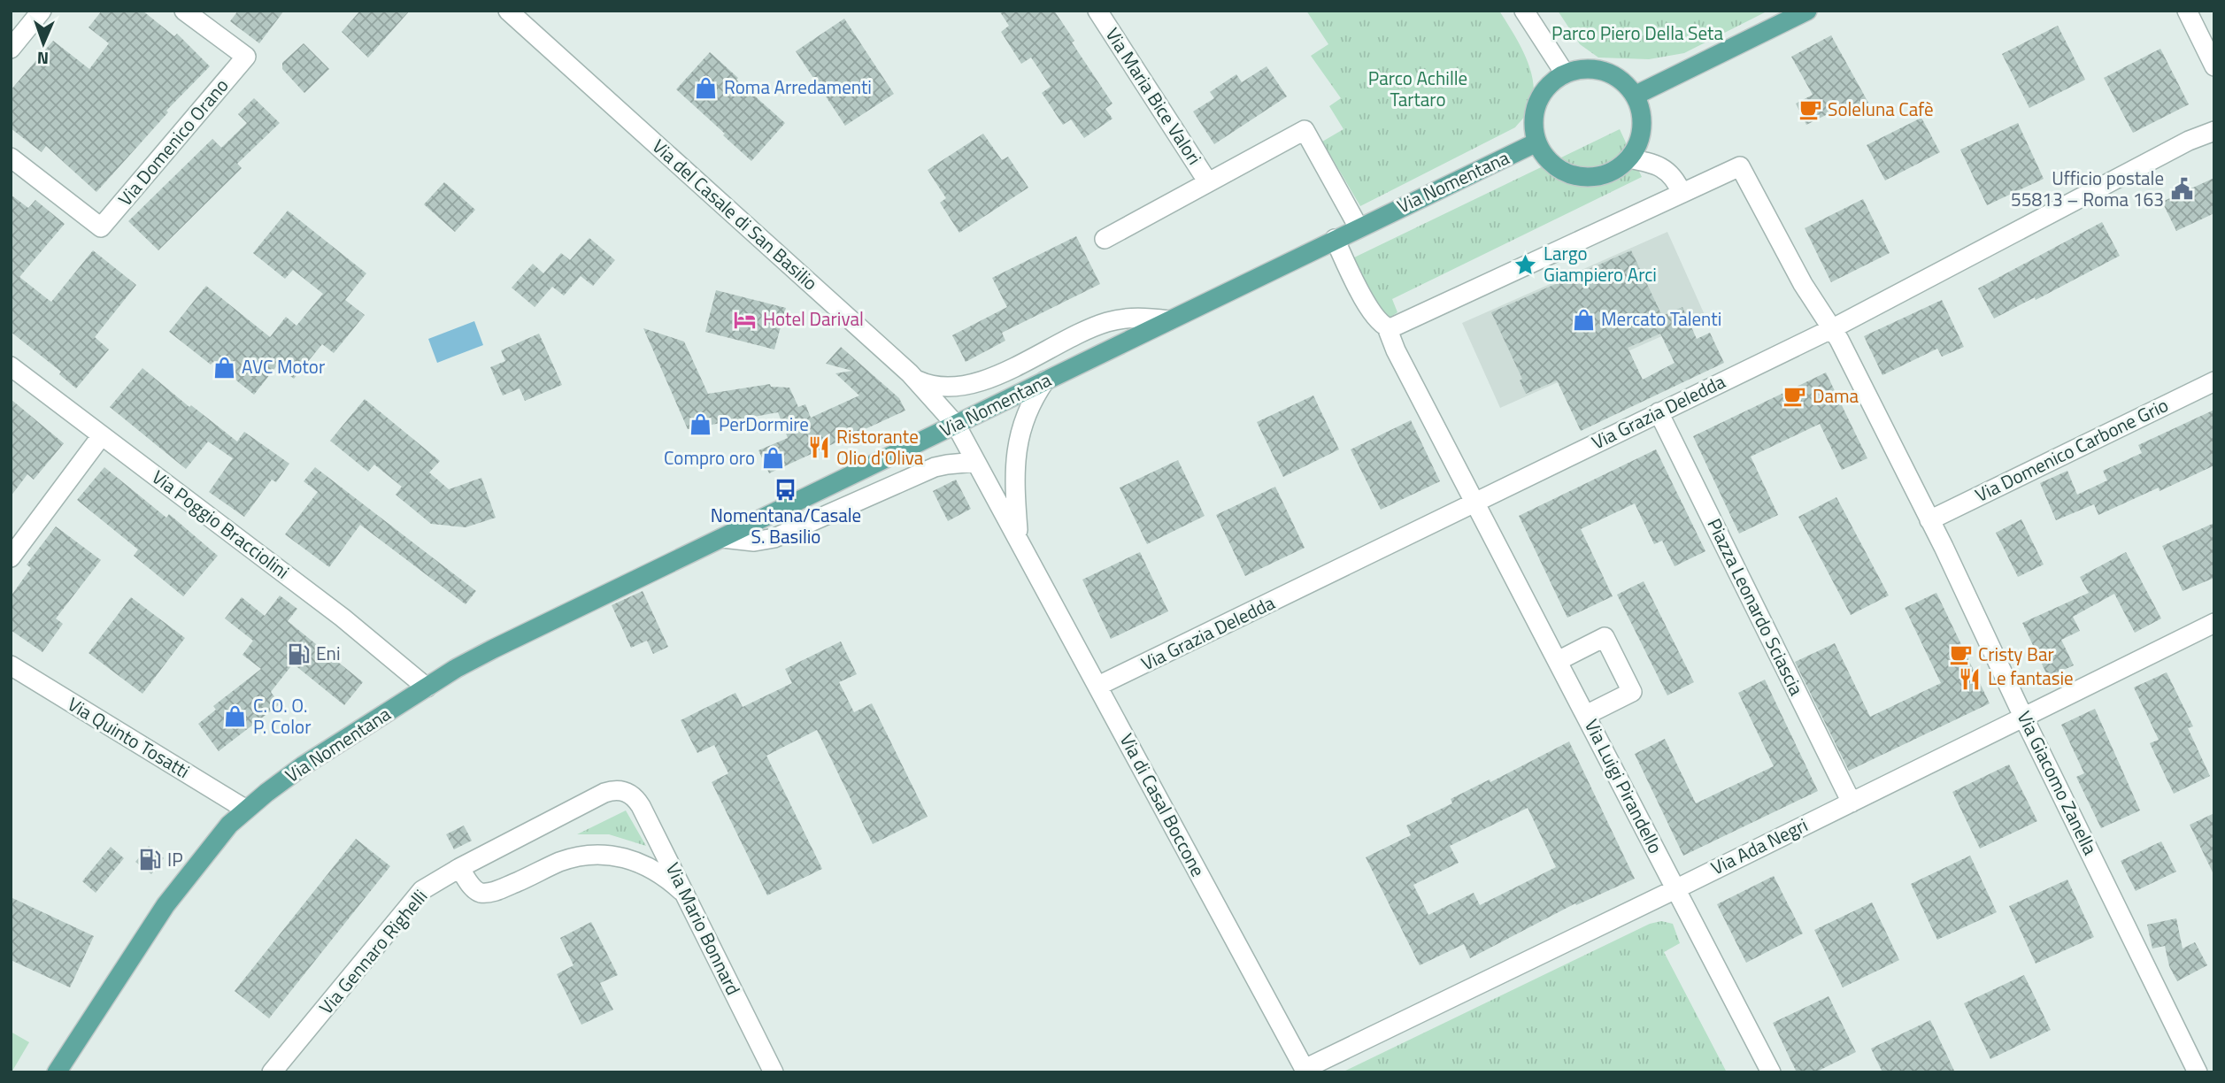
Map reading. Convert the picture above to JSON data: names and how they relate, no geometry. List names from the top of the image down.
{
  "streets": {
    "main road": ["Via Nomentana"],
    "street": [
      "Via Maria Bice Valori",
      "Via Domenico Orano",
      "Via del Casale di San Basilio",
      "Via Grazia Deledda",
      "Via Domenico Carbone Grio",
      "Via Poggio Bracciolini",
      "Piazza Leonardo Sciascia",
      "Via Quinto Tosatti",
      "Via Giacomo Zanella",
      "Via Luigi Pirandello",
      "Via di Casal Boccone",
      "Via Ada Negri",
      "Via Mario Bonnard",
      "Via Gennaro Righelli"
    ]
  },
  "crossings": [
    ["Via Maria Bice Valori", "Via Nomentana"],
    ["Via Nomentana", "Via del Casale di San Basilio"],
    ["Via Nomentana", "Via Poggio Bracciolini"],
    ["Via Nomentana", "Via Quinto Tosatti"],
    ["Via Nomentana", "Via Luigi Pirandello"],
    ["Via Nomentana", "Via di Casal Boccone"],
    ["Via del Casale di San Basilio", "Via di Casal Boccone"],
    ["Via Grazia Deledda", "Piazza Leonardo Sciascia"],
    ["Via Grazia Deledda", "Via Giacomo Zanella"],
    ["Via Grazia Deledda", "Via Luigi Pirandello"],
    ["Via Grazia Deledda", "Via di Casal Boccone"],
    ["Via Domenico Carbone Grio", "Via Giacomo Zanella"],
    ["Piazza Leonardo Sciascia", "Via Ada Negri"],
    ["Via Giacomo Zanella", "Via Ada Negri"],
    ["Via Luigi Pirandello", "Via Ada Negri"],
    ["Via di Casal Boccone", "Via Ada Negri"],
    ["Via Mario Bonnard", "Via Gennaro Righelli"]
  ],
  "parks": ["Parco Piero Della Seta", "Parco Achille Tartaro"],
  "places": {
    "shop": [
      "Roma Arredamenti",
      "Mercato Talenti",
      "AVC Motor",
      "PerDormire",
      "Compro oro",
      "C. O. O. P. Color"
    ],
    "cafe": ["Soleluna Cafè", "Dama", "Cristy Bar"],
    "public building": ["Ufficio postale 55813 – Roma 163"],
    "place": ["Largo Giampiero Arci"],
    "hotel": ["Hotel Darival"],
    "restaurant": ["Ristorante Olio d'Oliva", "Le fantasie"],
    "bus stop": ["Nomentana/Casale S. Basilio"],
    "fuel station": ["Eni", "IP"]
  },
  "north": "bottom"
}
